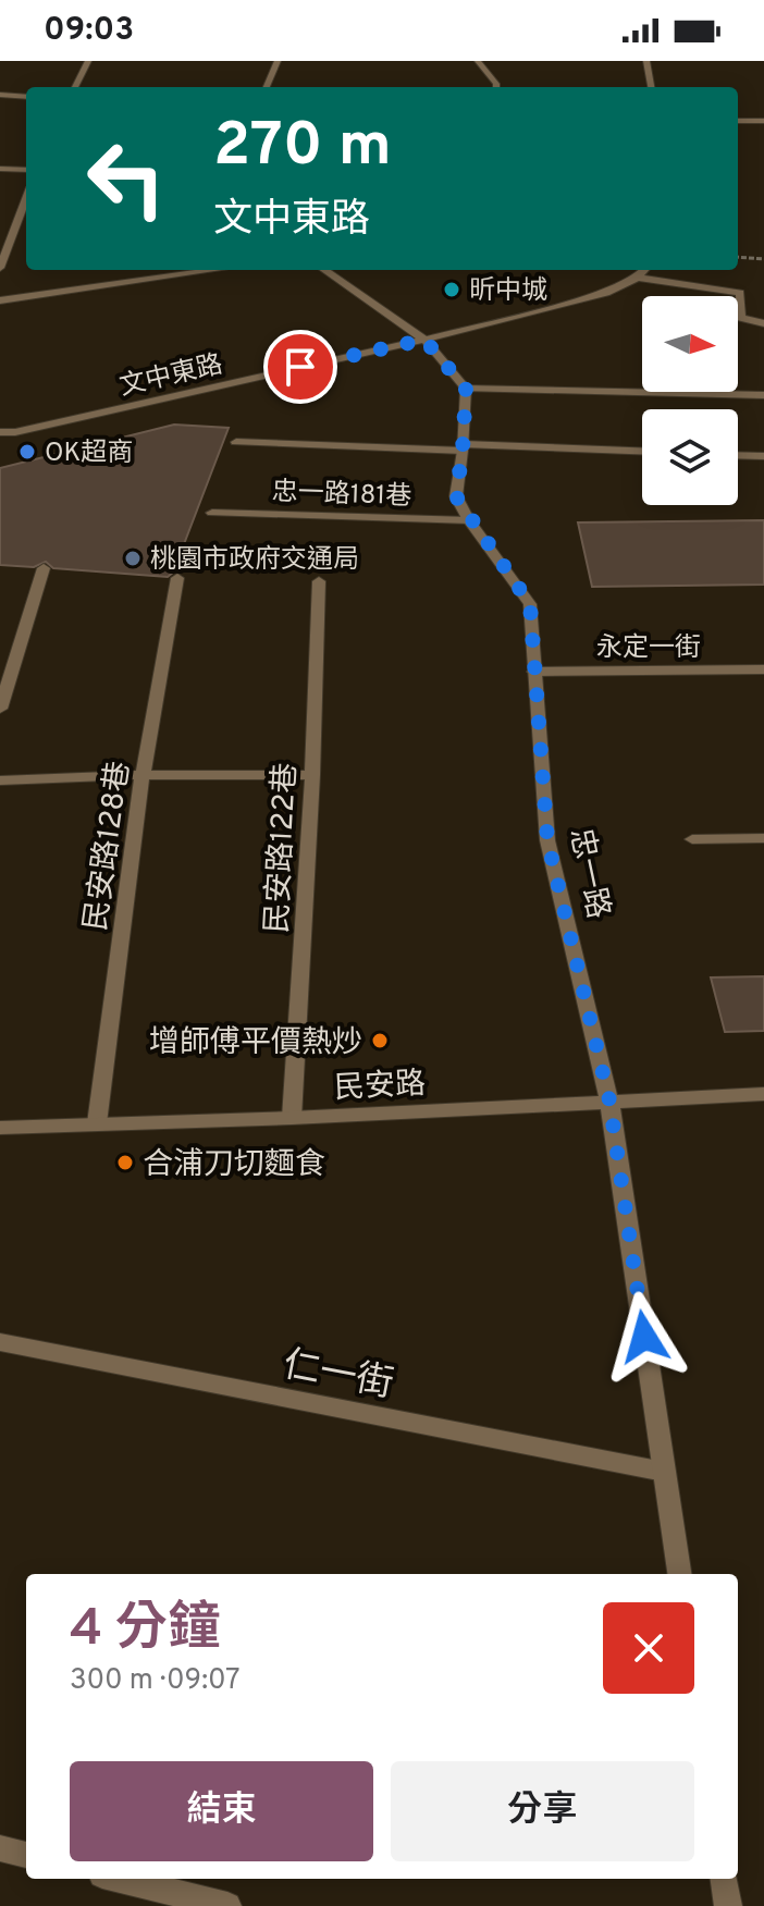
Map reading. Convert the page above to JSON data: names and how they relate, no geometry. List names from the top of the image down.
{
  "streets": {
    "street": [
      "文中東路",
      "忠一路181巷",
      "永定一街",
      "民安路128巷",
      "民安路122巷",
      "忠一路",
      "民安路",
      "仁一街"
    ]
  },
  "crossings": [
    ["忠一路181巷", "忠一路"],
    ["永定一街", "忠一路"],
    ["民安路128巷", "民安路"],
    ["民安路122巷", "民安路"],
    ["忠一路", "民安路"],
    ["忠一路", "仁一街"]
  ],
  "places": [
    "昕中城",
    "OK超商",
    "桃園市政府交通局",
    "增師傅平價熱炒",
    "合浦刀切麵食"
  ],
  "north": "right",
  "page": {
    "status": "09:03",
    "turn": ["270 m", "文中東路"],
    "heading": ["4 分鐘", "300 m · 09:07"],
    "buttons": ["結束", "分享"]
  }
}
